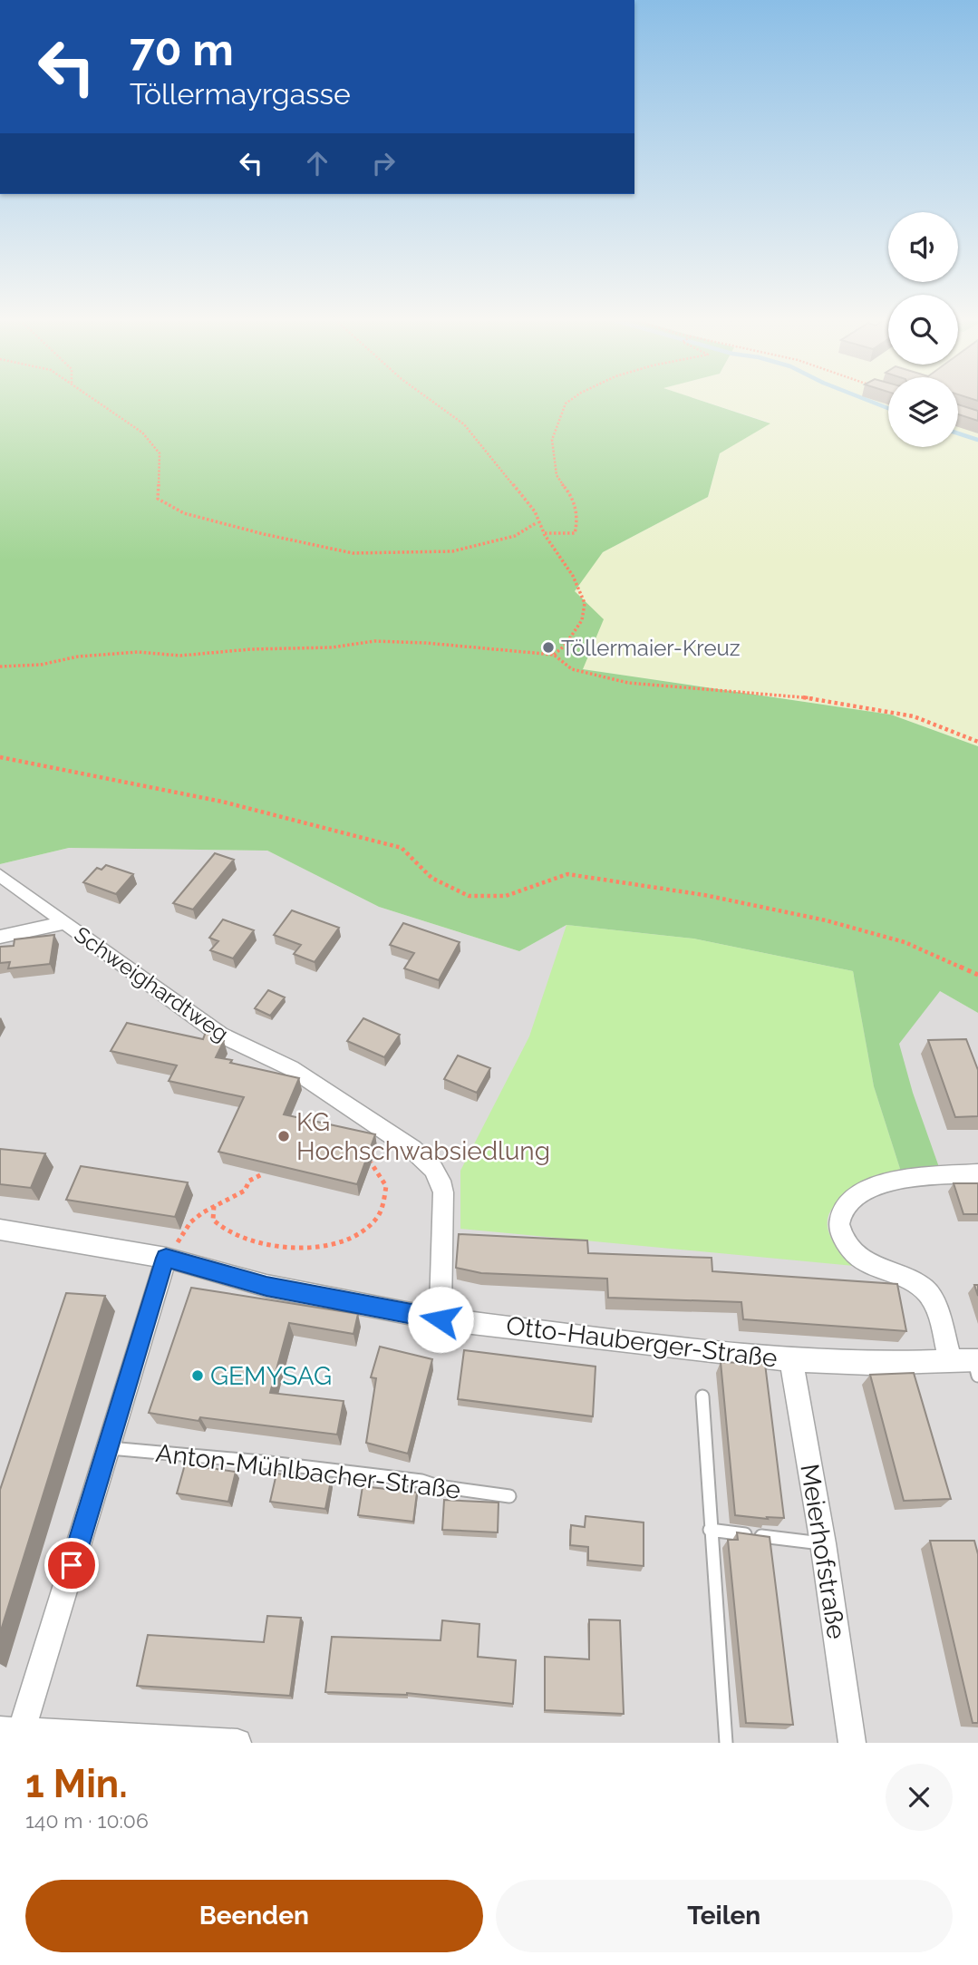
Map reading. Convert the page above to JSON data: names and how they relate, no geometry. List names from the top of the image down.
{
  "streets": {
    "street": ["Schweighardtweg", "Otto-Hauberger-Straße", "Meierhofstraße"],
    "lane": ["Anton-Mühlbacher-Straße"]
  },
  "crossings": [
    ["Schweighardtweg", "Otto-Hauberger-Straße"],
    ["Otto-Hauberger-Straße", "Meierhofstraße"]
  ],
  "places": ["Töllermaier-Kreuz", "KG Hochschwabsiedlung", "GEMYSAG"],
  "page": {
    "turn": ["70 m", "Töllermayrgasse"],
    "heading": ["1 Min.", "140 m · 10:06"],
    "buttons": ["Beenden", "Teilen"]
  }
}
